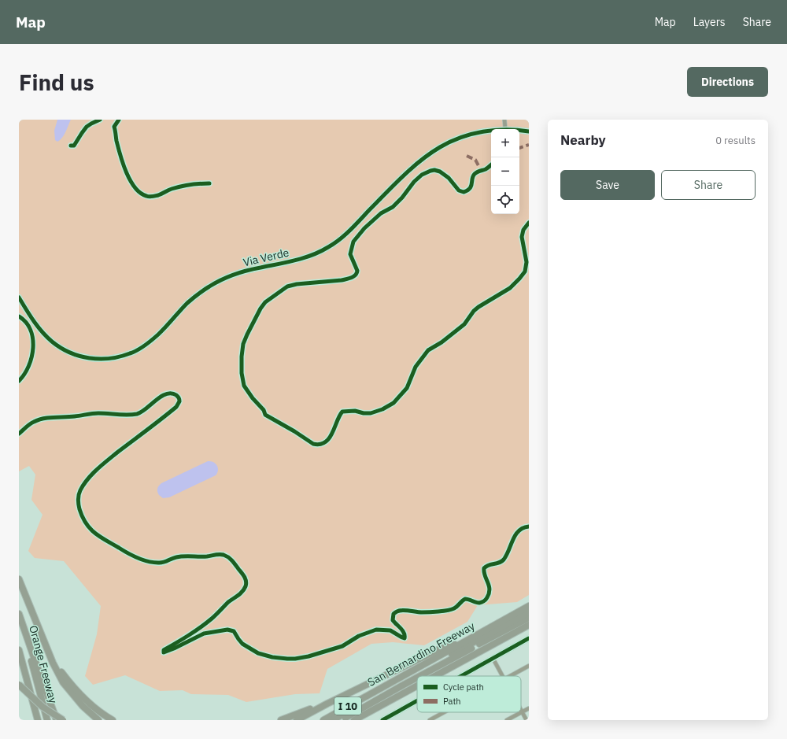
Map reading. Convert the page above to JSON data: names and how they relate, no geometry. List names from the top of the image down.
{
  "streets": {
    "highway": ["San Bernardino Freeway", "Orange Freeway", "I 10"],
    "main road": ["Via Verde"]
  },
  "legend": ["Cycle path", "Path"],
  "page": {
    "header": "Map",
    "nav": ["Map", "Layers", "Share"],
    "buttons": [
      "Directions",
      ["Save", "Share"]
    ],
    "title": "Find us",
    "heading": ["Nearby", "0 results"],
    "map_buttons": ["+", "−"]
  }
}
